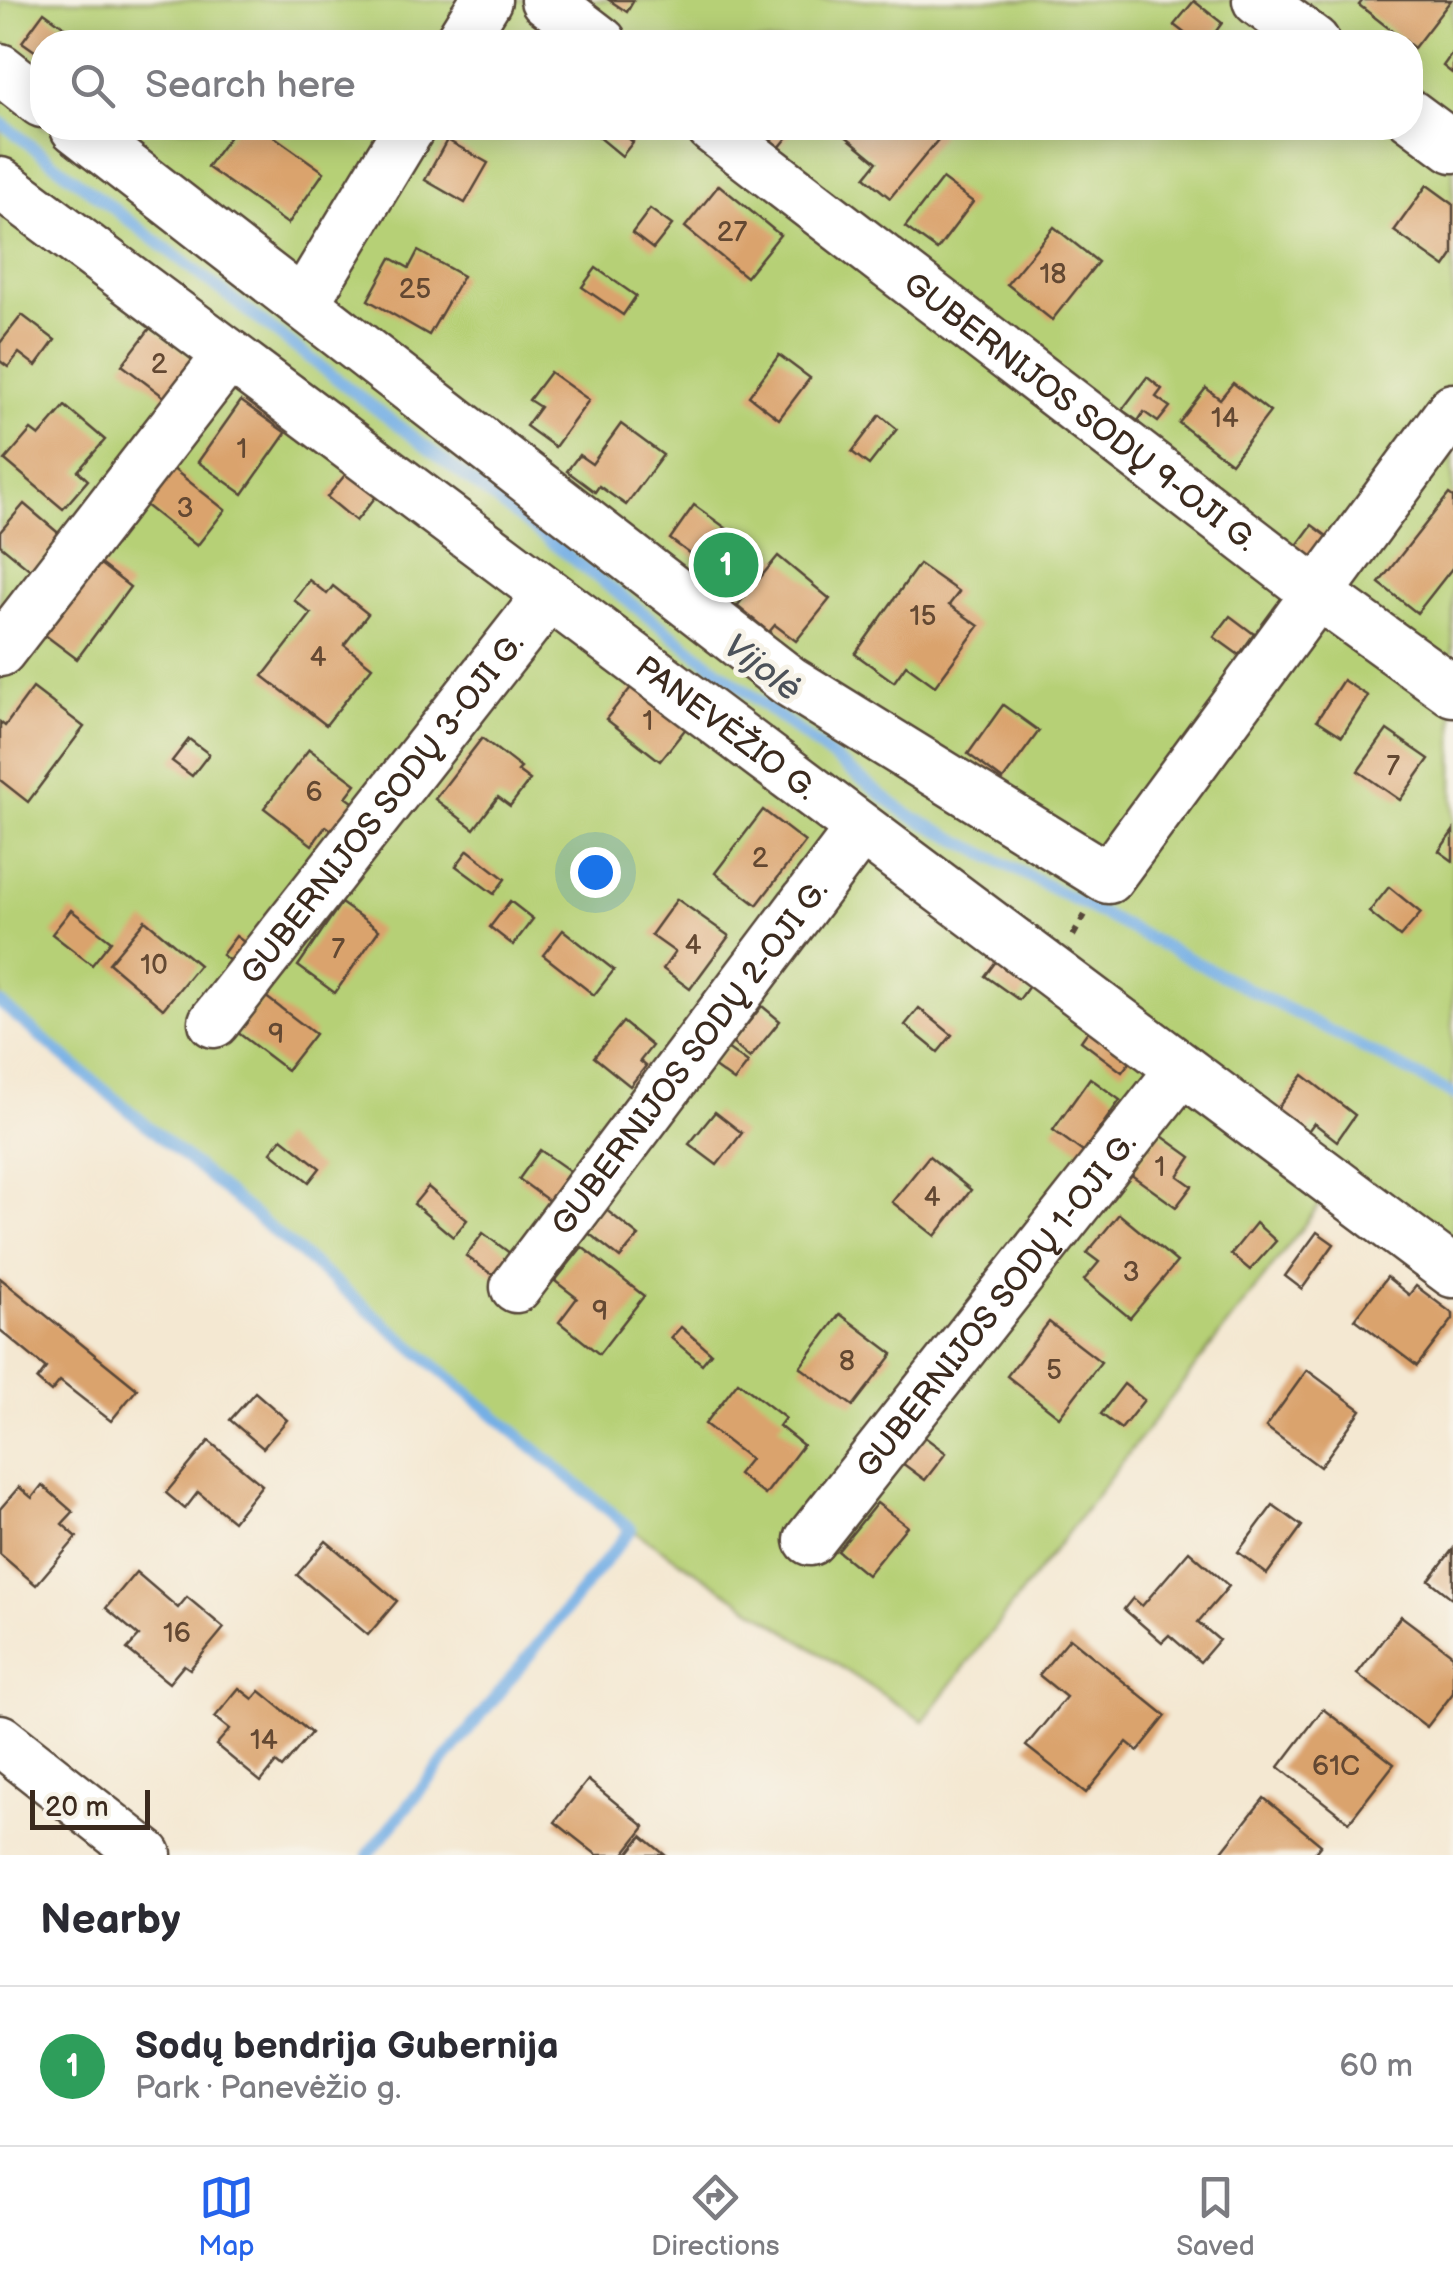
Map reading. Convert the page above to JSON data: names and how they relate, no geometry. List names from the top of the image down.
{
  "streets": {
    "street": [
      "GUBERNIJOS SODŲ 9-OJI G.",
      "PANEVĖŽIO G.",
      "GUBERNIJOS SODŲ 3-OJI G.",
      "GUBERNIJOS SODŲ 2-OJI G.",
      "GUBERNIJOS SODŲ 1-OJI G."
    ]
  },
  "crossings": [
    ["PANEVĖŽIO G.", "GUBERNIJOS SODŲ 3-OJI G."],
    ["PANEVĖŽIO G.", "GUBERNIJOS SODŲ 2-OJI G."],
    ["PANEVĖŽIO G.", "GUBERNIJOS SODŲ 1-OJI G."]
  ],
  "water": ["Vijolė"],
  "house_numbers": [
    "27",
    "18",
    "25",
    "2",
    "14",
    "1",
    "3",
    "15",
    "4",
    "1",
    "7",
    "6",
    "2",
    "4",
    "7",
    "10",
    "9",
    "1",
    "4",
    "3",
    "9",
    "8",
    "5",
    "16",
    "14",
    "61C"
  ],
  "scale_bar": "20 m",
  "page": {
    "search": "Search here",
    "pins": "1",
    "scale": "20 m",
    "heading": "Nearby",
    "list": [
      {
        "mark": "1",
        "name": "Sodų bendrija Gubernija",
        "note": "Park · Panevėžio g.",
        "value": "60 m"
      }
    ],
    "nav": ["Map", "Directions", "Saved"]
  }
}
